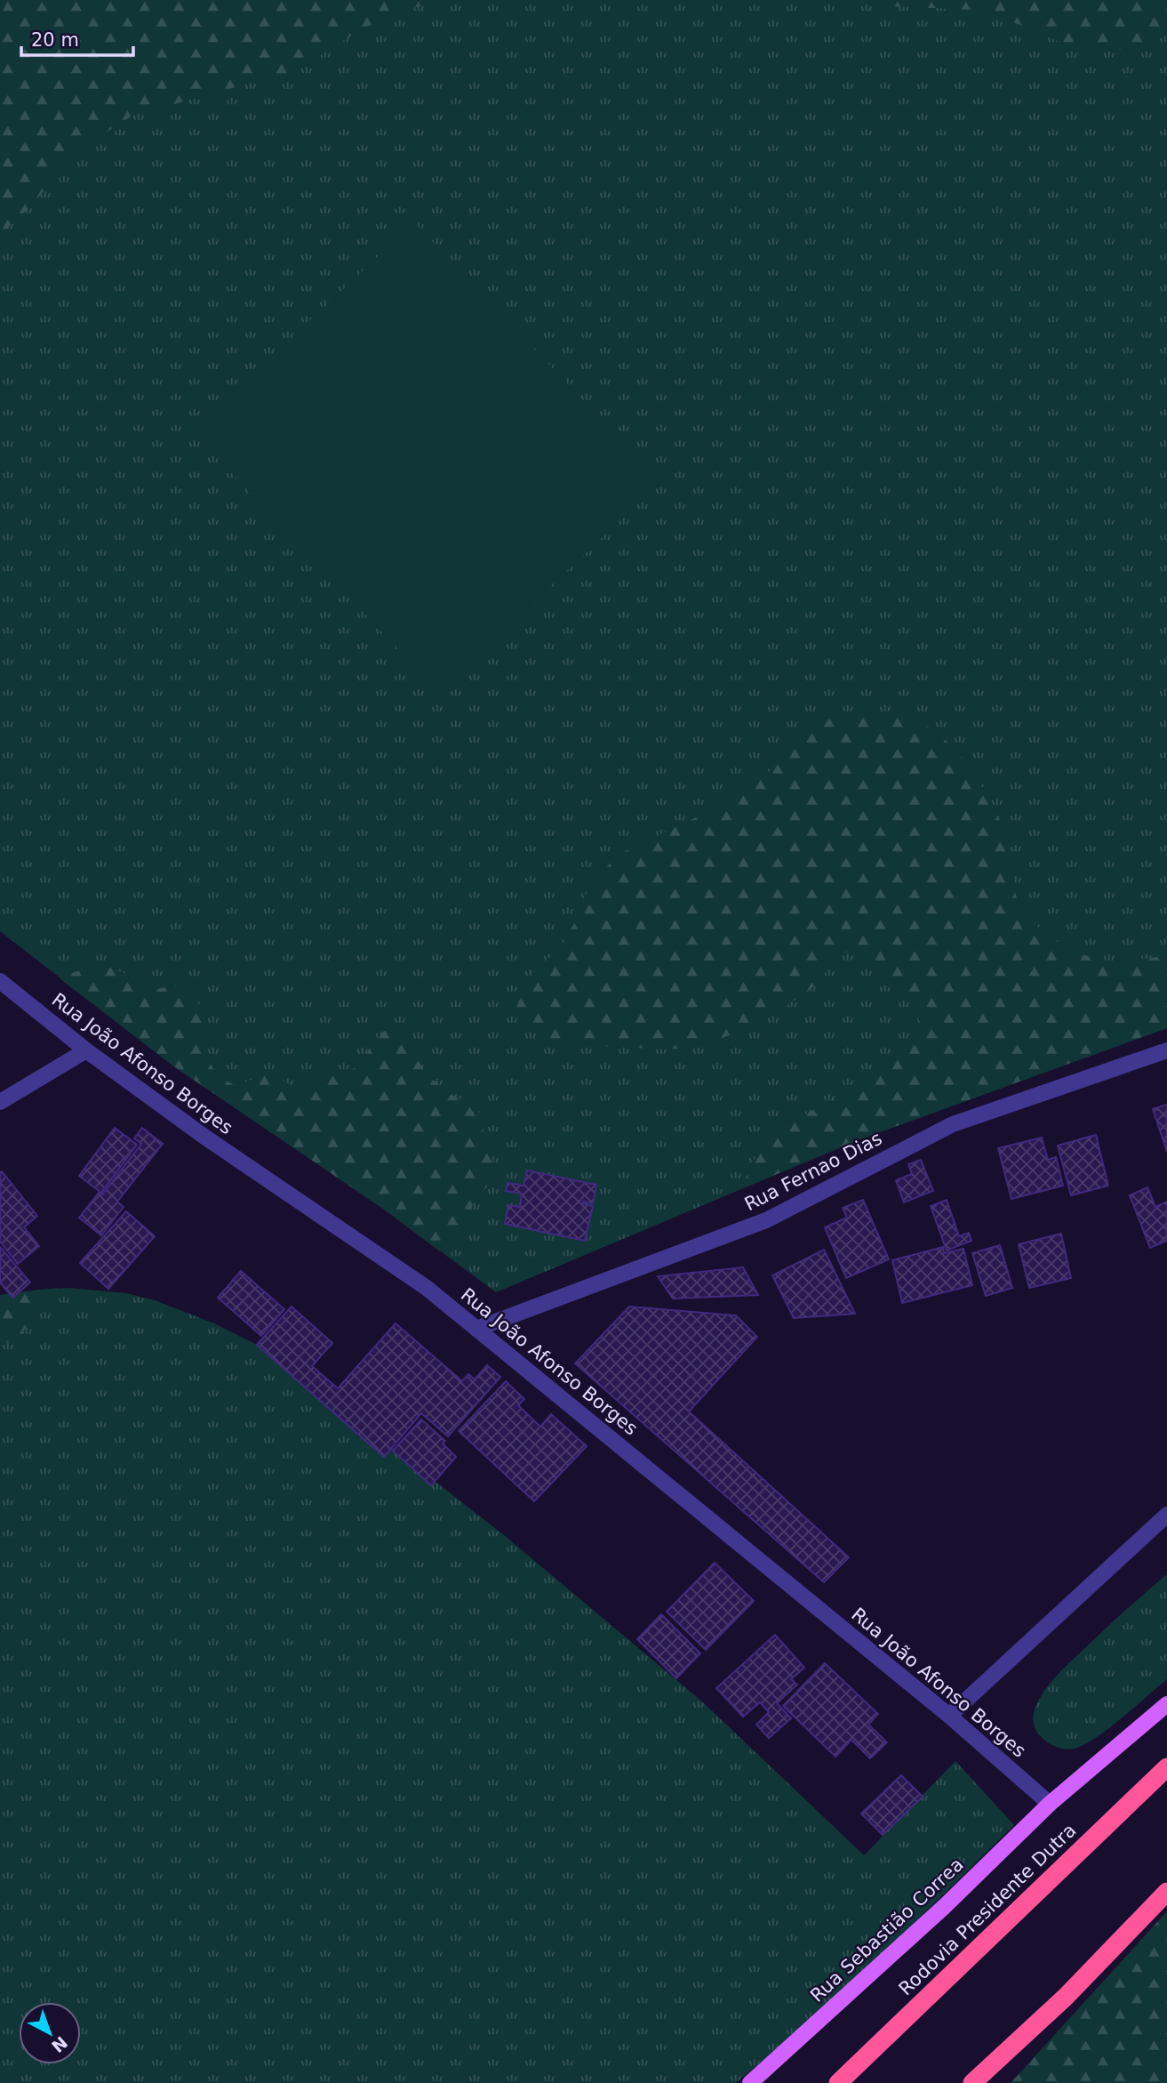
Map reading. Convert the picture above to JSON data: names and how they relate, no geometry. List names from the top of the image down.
{
  "streets": {
    "highway": ["Rodovia Presidente Dutra"],
    "main road": ["Rua Sebastião Correa"],
    "street": ["Rua João Afonso Borges", "Rua Fernao Dias"]
  },
  "crossings": [
    ["Rua João Afonso Borges", "Rua Fernao Dias"],
    ["Rua João Afonso Borges", "Rua Sebastião Correa"]
  ],
  "scale_bar": "20 m",
  "north": "bottom right"
}
